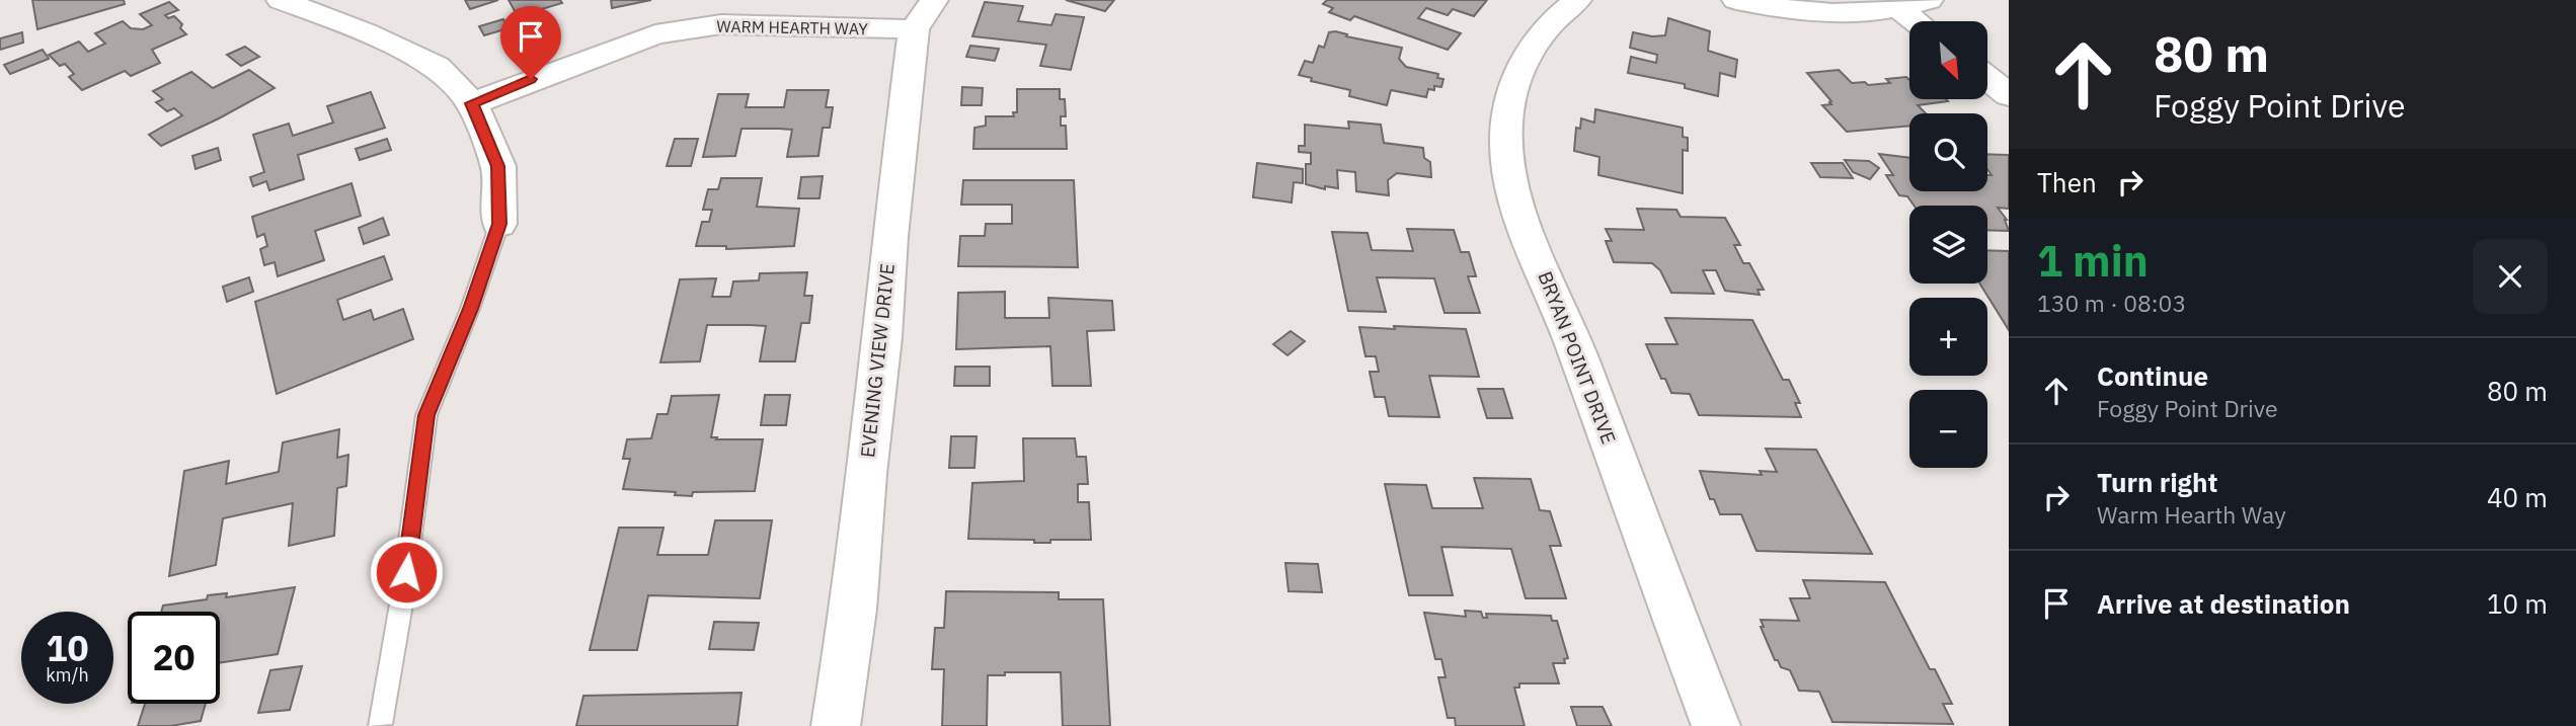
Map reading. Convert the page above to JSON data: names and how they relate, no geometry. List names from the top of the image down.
{
  "streets": {
    "street": ["WARM HEARTH WAY", "BRYAN POINT DRIVE", "EVENING VIEW DRIVE"]
  },
  "crossings": [
    ["WARM HEARTH WAY", "EVENING VIEW DRIVE"]
  ],
  "north": "bottom right",
  "page": {
    "turn": ["80 m", "Foggy Point Drive"],
    "map_buttons": ["+", "−"],
    "then": "Then",
    "heading": ["1 min", "130 m · 08:03"],
    "list": [
      {
        "name": "Continue",
        "note": "Foggy Point Drive",
        "value": "80 m"
      },
      {
        "name": "Turn right",
        "note": "Warm Hearth Way",
        "value": "40 m"
      },
      {
        "name": "Arrive at destination",
        "value": "10 m"
      }
    ],
    "speed": "10 km/h",
    "limit": "20"
  }
}
